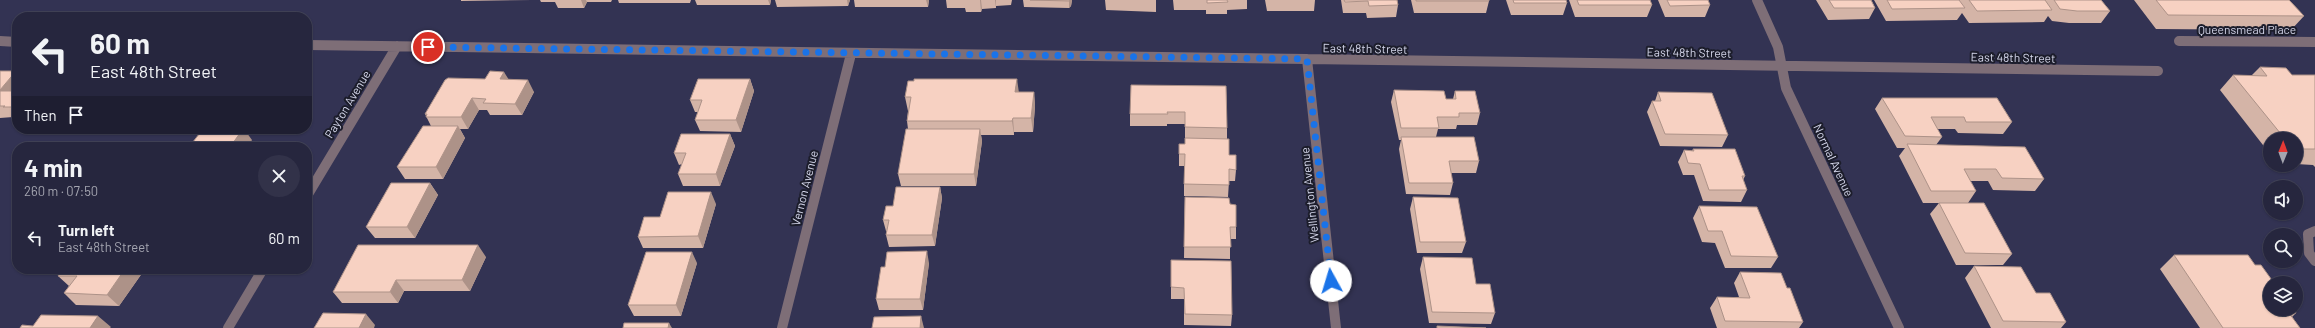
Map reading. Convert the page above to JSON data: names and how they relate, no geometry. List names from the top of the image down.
{
  "streets": {
    "street": [
      "Queensmead Place",
      "East 48th Street",
      "Payton Avenue",
      "Normal Avenue",
      "Vernon Avenue",
      "Wellington Avenue"
    ]
  },
  "crossings": [
    ["East 48th Street", "Payton Avenue"],
    ["East 48th Street", "Normal Avenue"],
    ["East 48th Street", "Vernon Avenue"],
    ["East 48th Street", "Wellington Avenue"]
  ],
  "north": "top",
  "page": {
    "turn": ["60 m", "East 48th Street"],
    "then": "Then",
    "heading": ["4 min", "260 m · 07:50"],
    "list": [
      {
        "name": "Turn left",
        "note": "East 48th Street",
        "value": "60 m"
      }
    ]
  }
}
